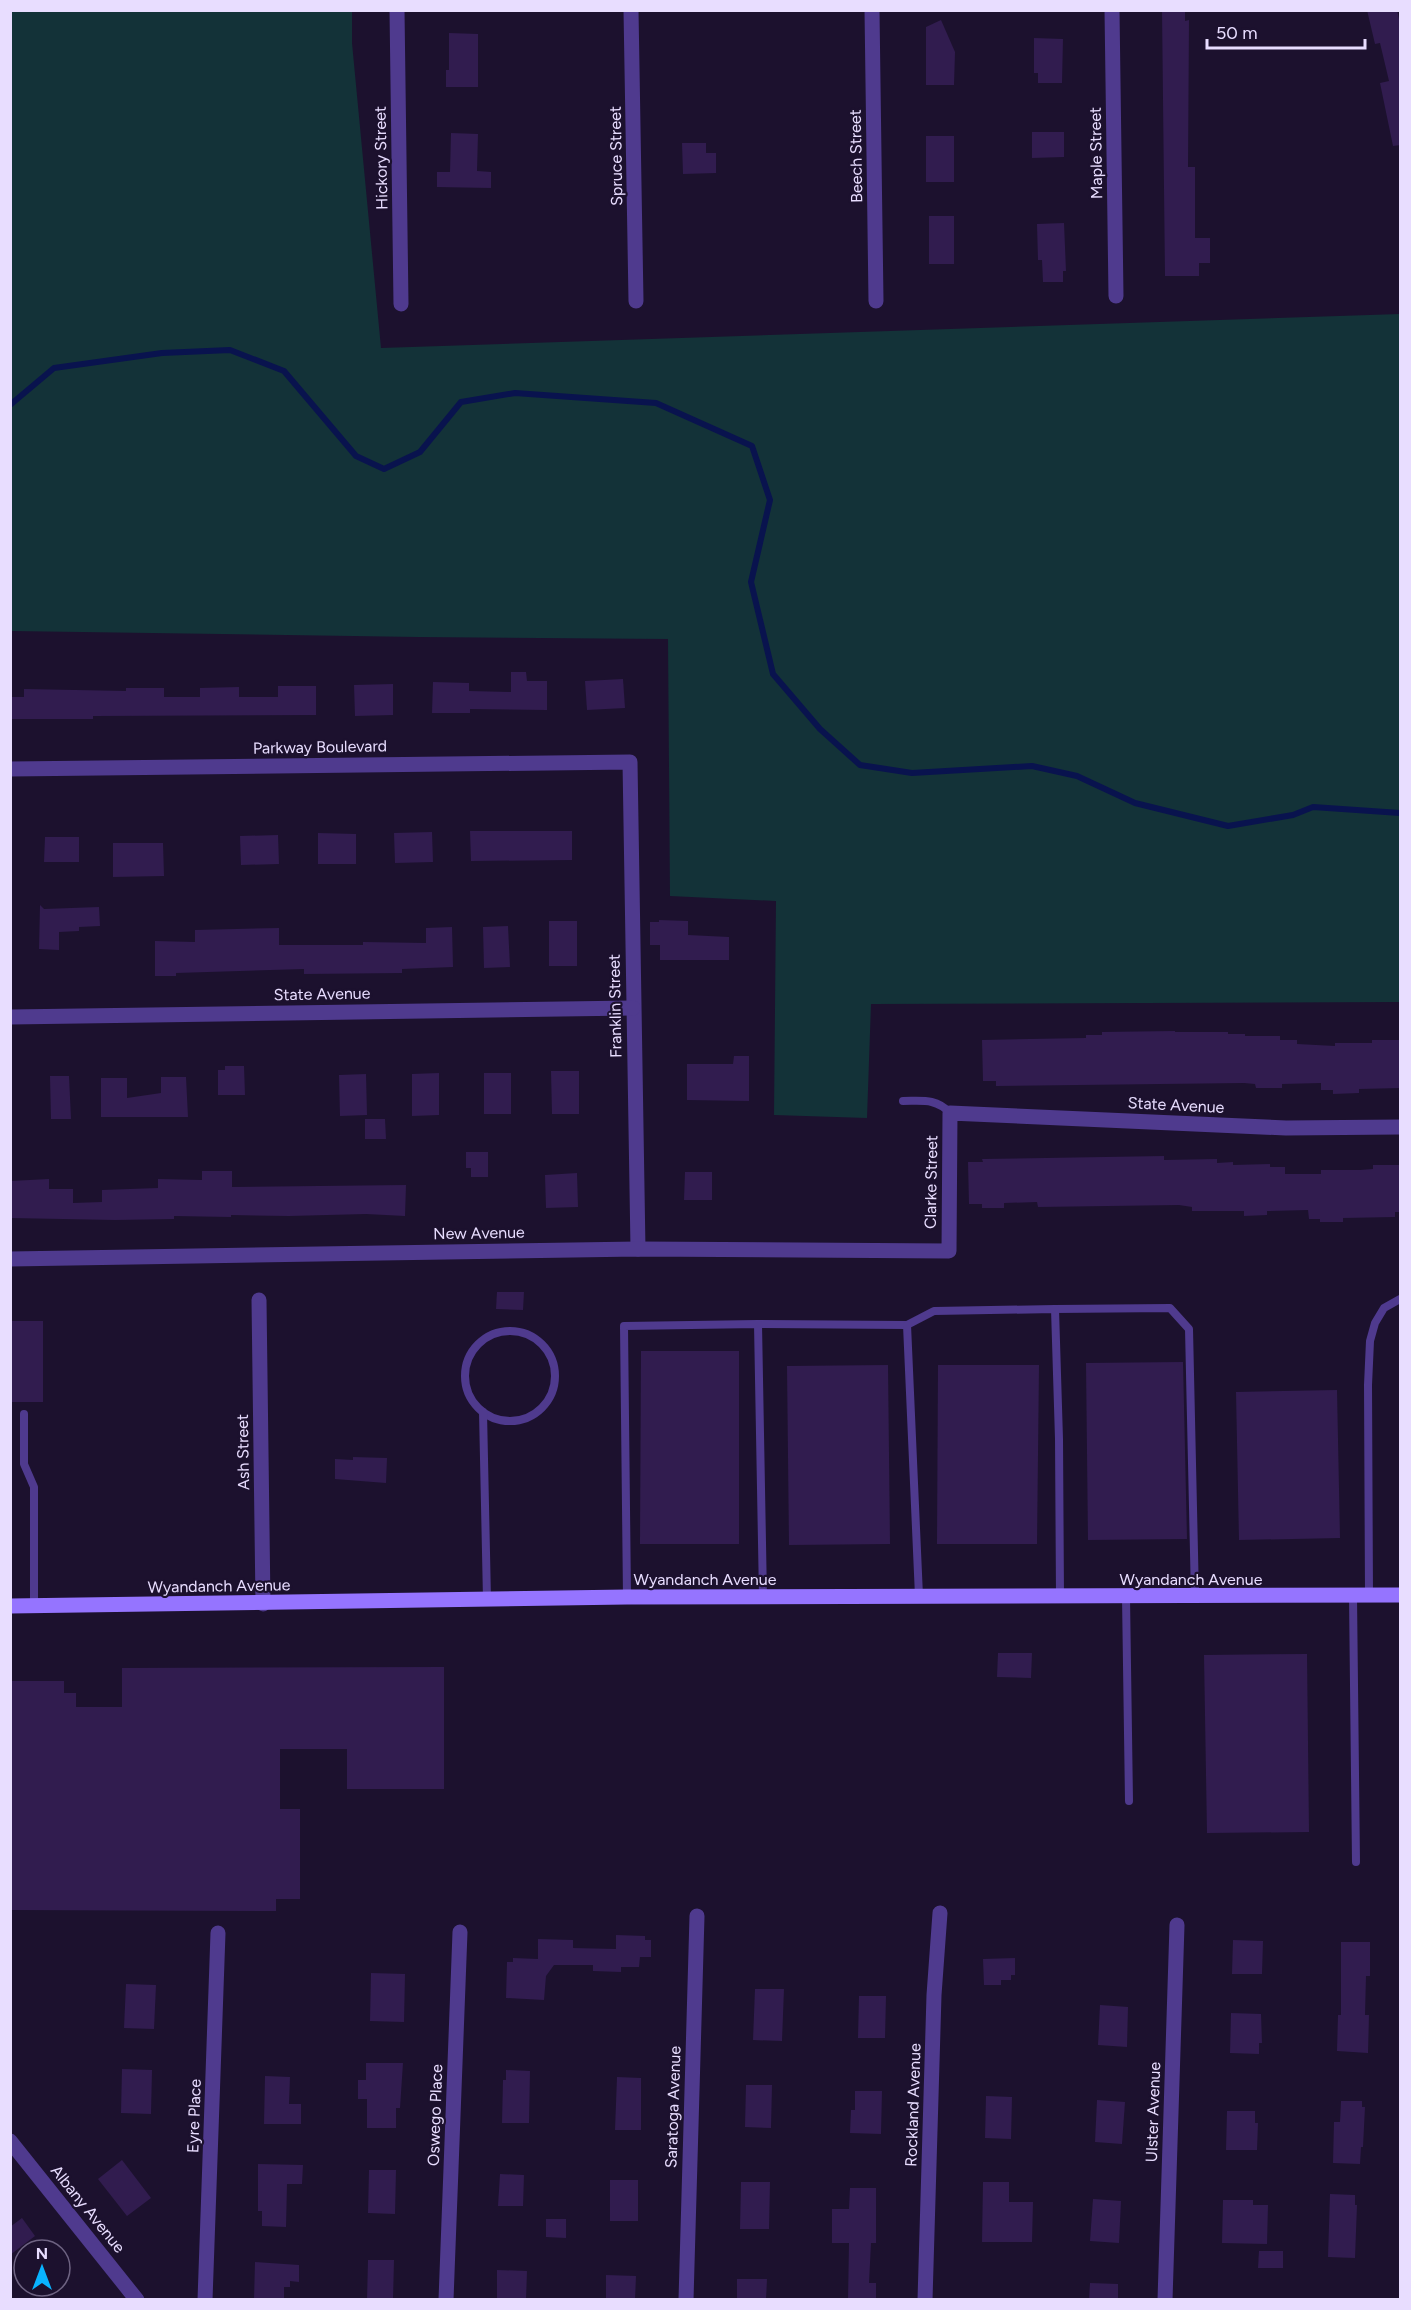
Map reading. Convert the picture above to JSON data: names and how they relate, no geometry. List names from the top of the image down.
{
  "streets": {
    "street": [
      "Maple Street",
      "Spruce Street",
      "Beech Street",
      "Hickory Street",
      "Parkway Boulevard",
      "State Avenue",
      "Franklin Street",
      "Clarke Street",
      "New Avenue",
      "Ash Street",
      "Wyandanch Avenue",
      "Rockland Avenue",
      "Saratoga Avenue",
      "Ulster Avenue",
      "Oswego Place",
      "Eyre Place",
      "Albany Avenue"
    ]
  },
  "crossings": [
    ["Parkway Boulevard", "Franklin Street"],
    ["State Avenue", "Franklin Street"],
    ["State Avenue", "Clarke Street"],
    ["Franklin Street", "New Avenue"],
    ["Clarke Street", "New Avenue"],
    ["Ash Street", "Wyandanch Avenue"]
  ],
  "scale_bar": "50 m",
  "north": "top"
}
